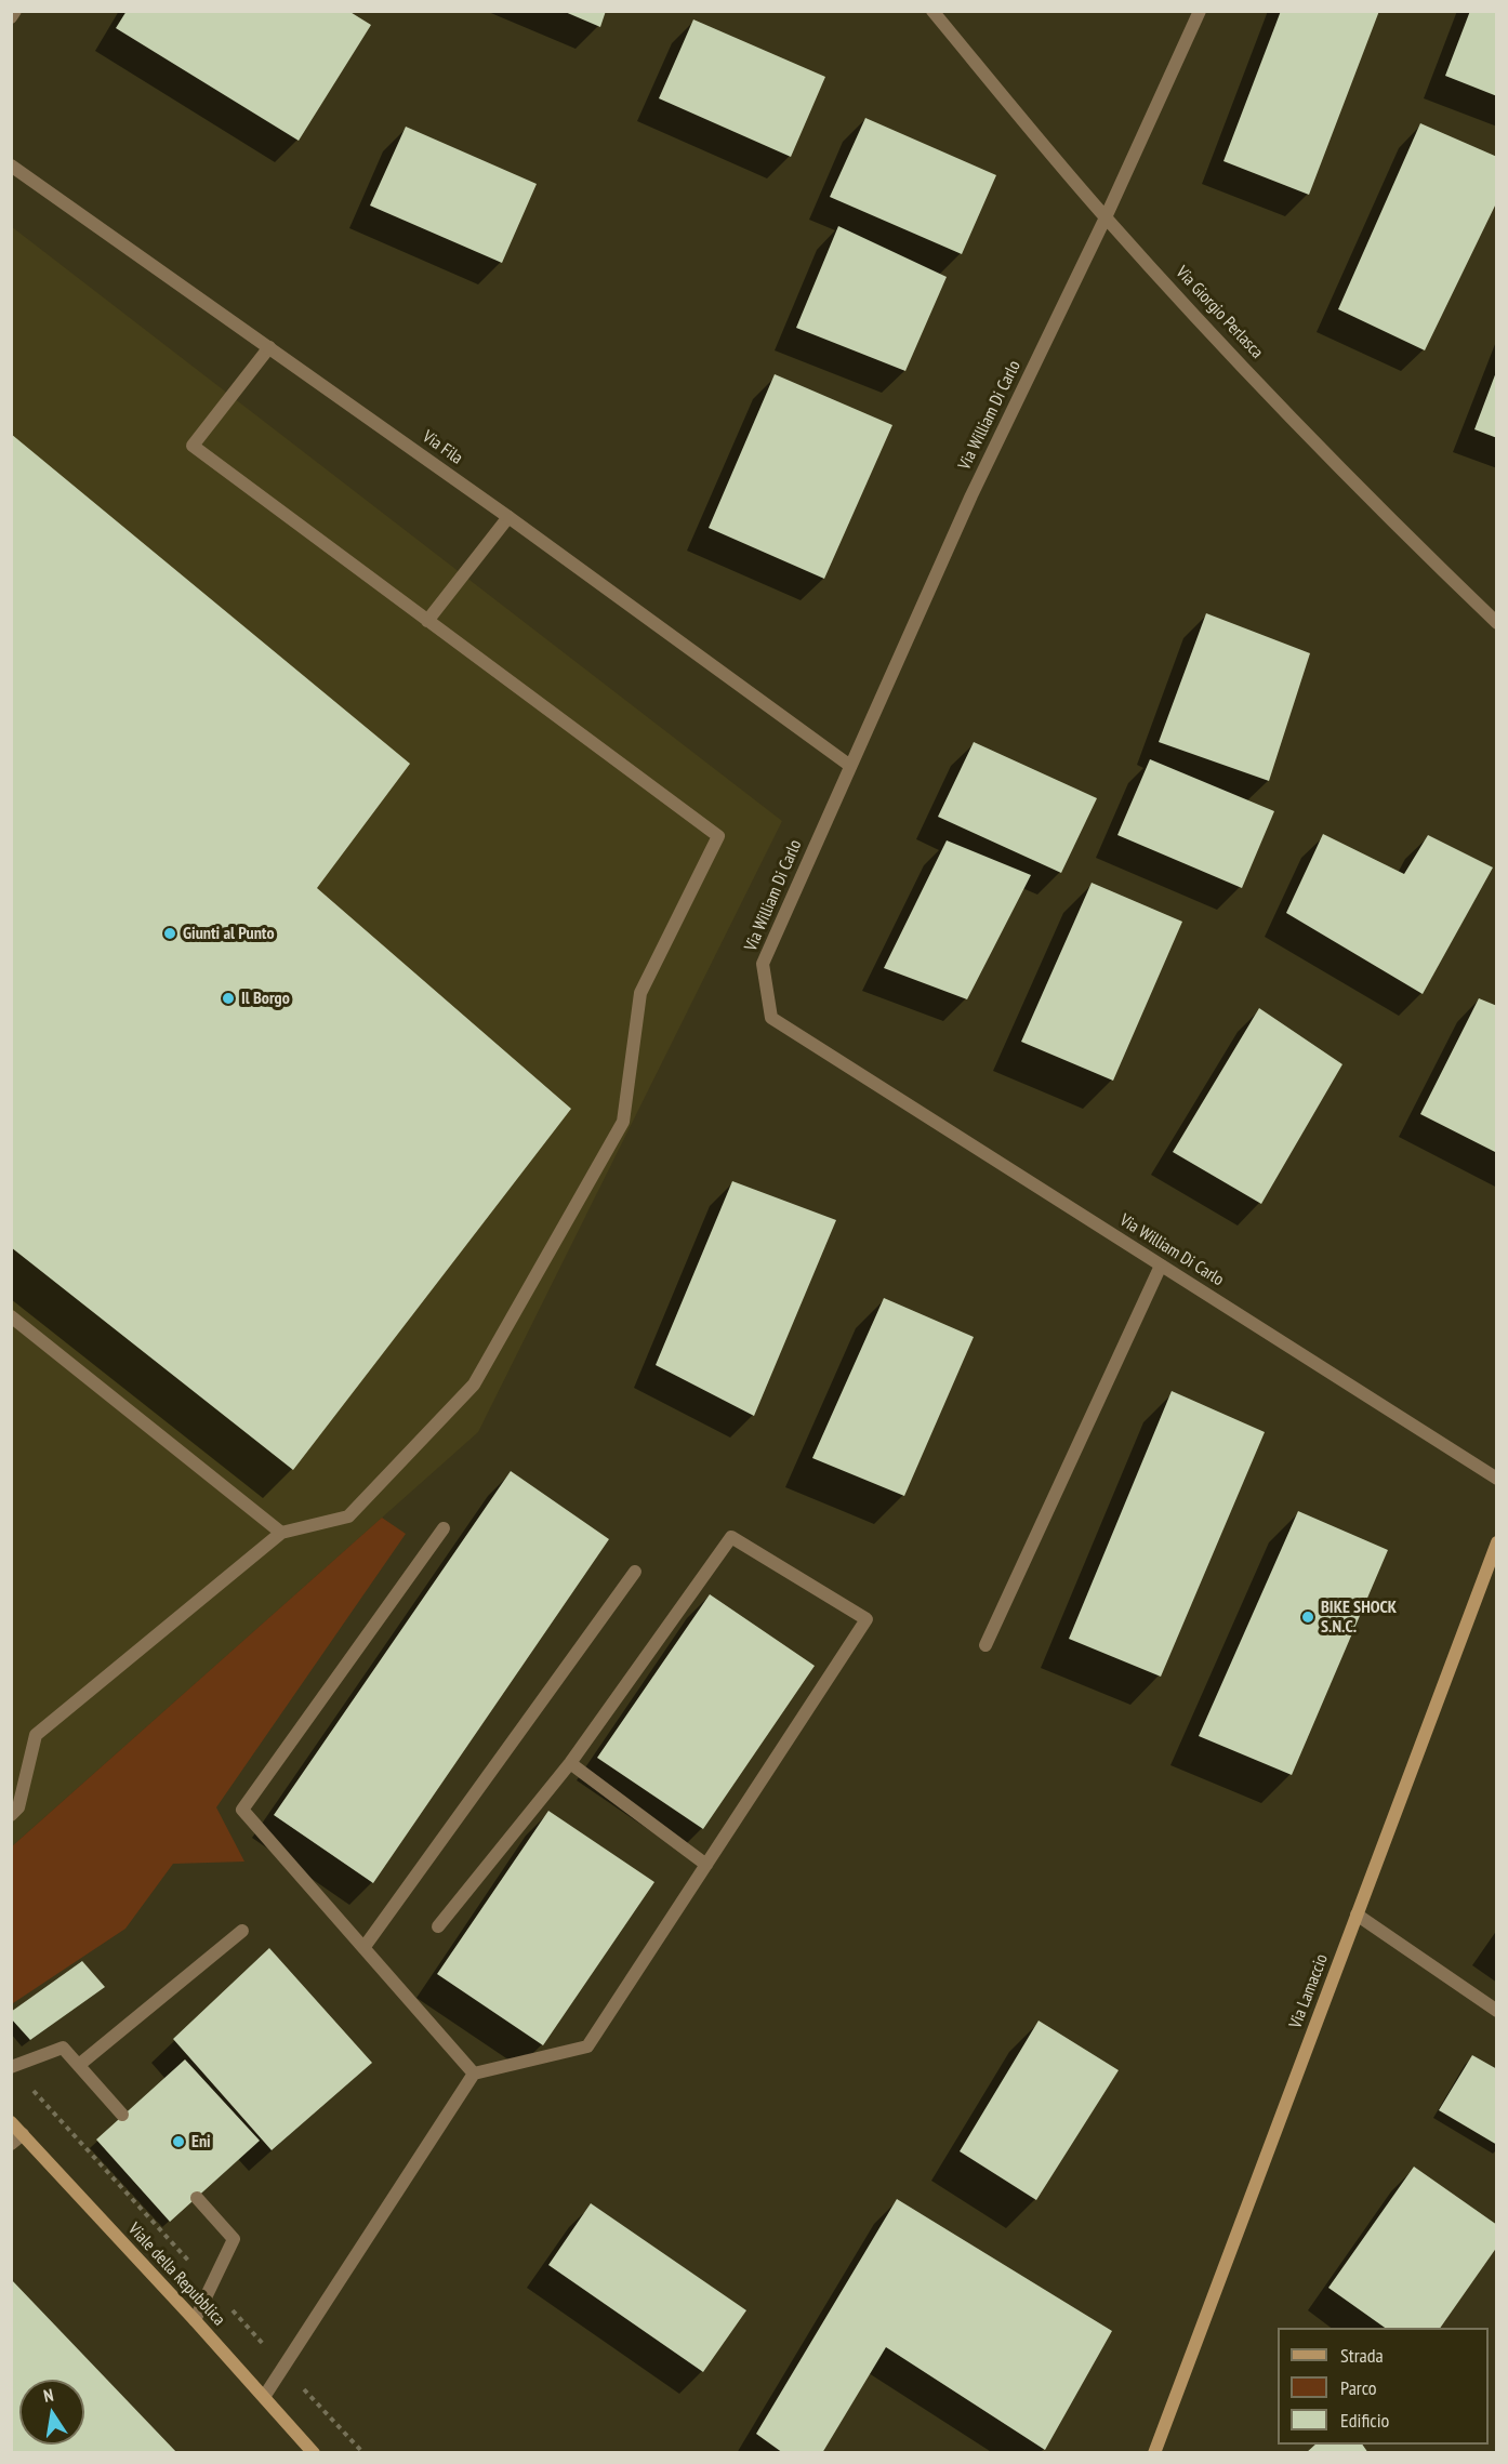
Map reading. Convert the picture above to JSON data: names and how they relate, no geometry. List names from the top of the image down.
{
  "streets": {
    "street": [
      "Via Giorgio Perlasca",
      "Via William Di Carlo",
      "Via Fila",
      "Via Lamaccio",
      "Viale della Repubblica"
    ]
  },
  "crossings": [
    ["Via Giorgio Perlasca", "Via William Di Carlo"],
    ["Via William Di Carlo", "Via Fila"]
  ],
  "places": [
    "Giunti al Punto",
    "Il Borgo",
    "BIKE SHOCK S.N.C.",
    "Eni"
  ],
  "legend": ["Strada", "Parco", "Edificio"],
  "north": "top"
}
